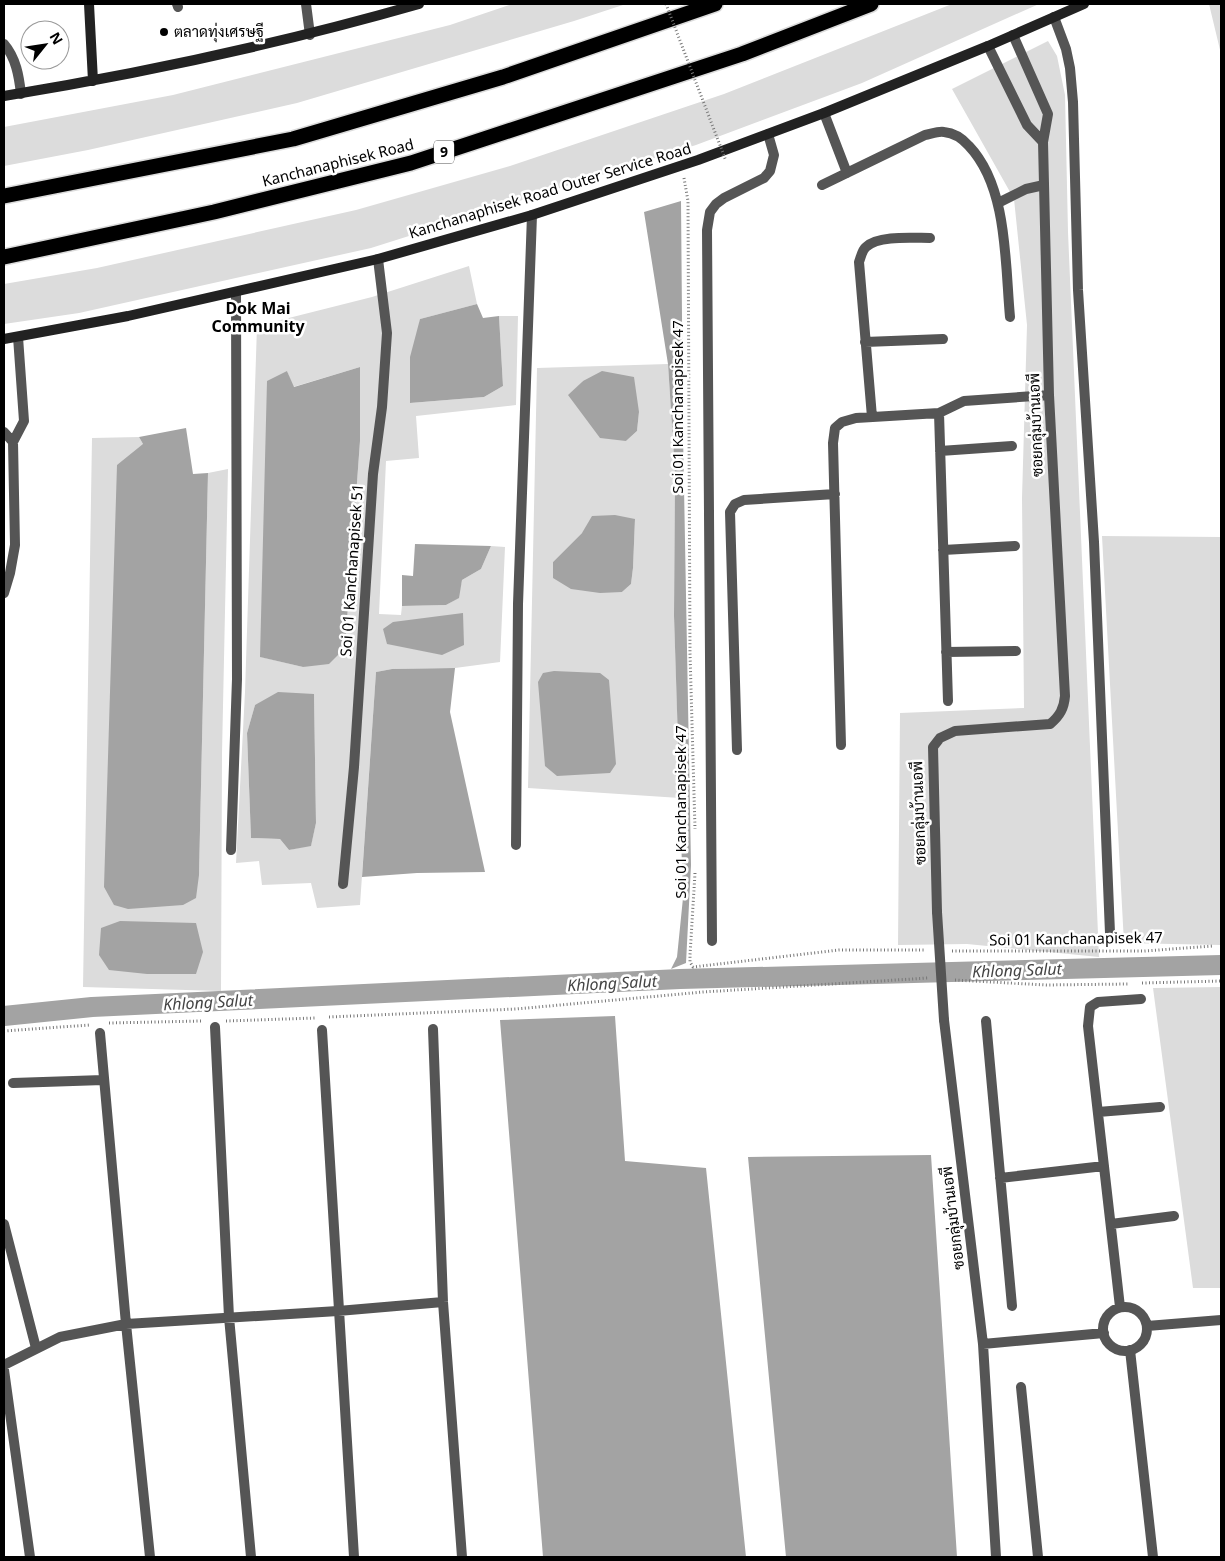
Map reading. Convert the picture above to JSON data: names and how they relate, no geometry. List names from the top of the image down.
{
  "streets": {
    "highway": ["9", "Kanchanaphisek Road"],
    "main road": ["Kanchanaphisek Road Outer Service Road"],
    "street": ["ซอยกลุ่มบ้านเอพี", "Soi 01 Kanchanapisek 51"],
    "path": ["Soi 01 Kanchanapisek 47"]
  },
  "crossings": [
    ["Kanchanaphisek Road Outer Service Road", "Soi 01 Kanchanapisek 47"],
    ["Kanchanaphisek Road Outer Service Road", "ซอยกลุ่มบ้านเอพี"],
    ["Kanchanaphisek Road Outer Service Road", "Soi 01 Kanchanapisek 51"]
  ],
  "districts": ["Dok Mai Community"],
  "water": ["Khlong Salut"],
  "places": ["ตลาดทุ่งเศรษฐี"],
  "north": "top right"
}
